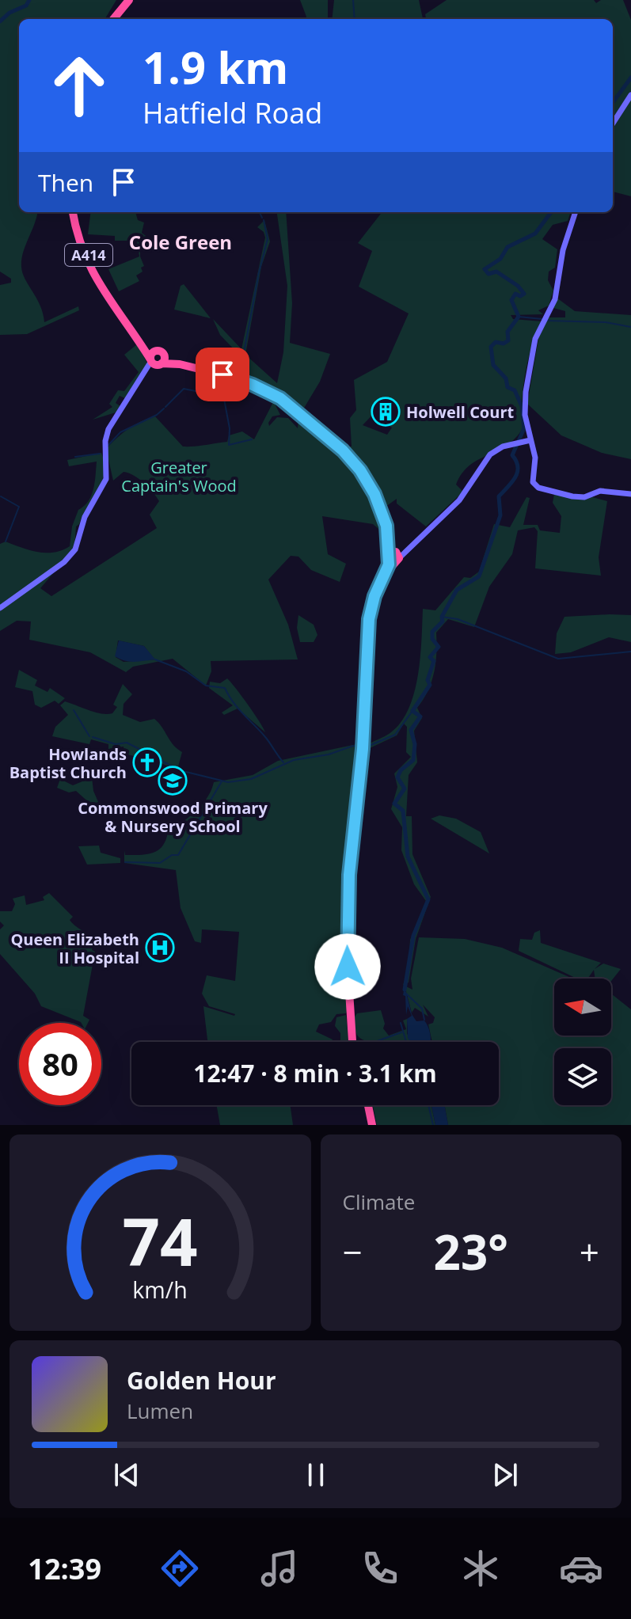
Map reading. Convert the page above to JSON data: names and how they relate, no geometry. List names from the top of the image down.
{
  "streets": {
    "highway": ["A414"]
  },
  "districts": ["Cole Green"],
  "parks": ["Greater Captain's Wood"],
  "places": {
    "building": ["Holwell Court"],
    "church": ["Howlands Baptist Church"],
    "school or university": ["Commonswood Primary & Nursery School"],
    "hospital": ["Queen Elizabeth II Hospital"]
  },
  "north": "left",
  "page": {
    "turn": ["1.9 km", "Hatfield Road"],
    "then": "Then",
    "limit": "80",
    "trip": "12:47 · 8 min · 3.1 km",
    "tile": "Climate",
    "heat": ["−", "23°", "+"],
    "song": ["Golden Hour", "Lumen"],
    "tabs": "12:39",
    "gauge": ["74", "km/h"]
  }
}
